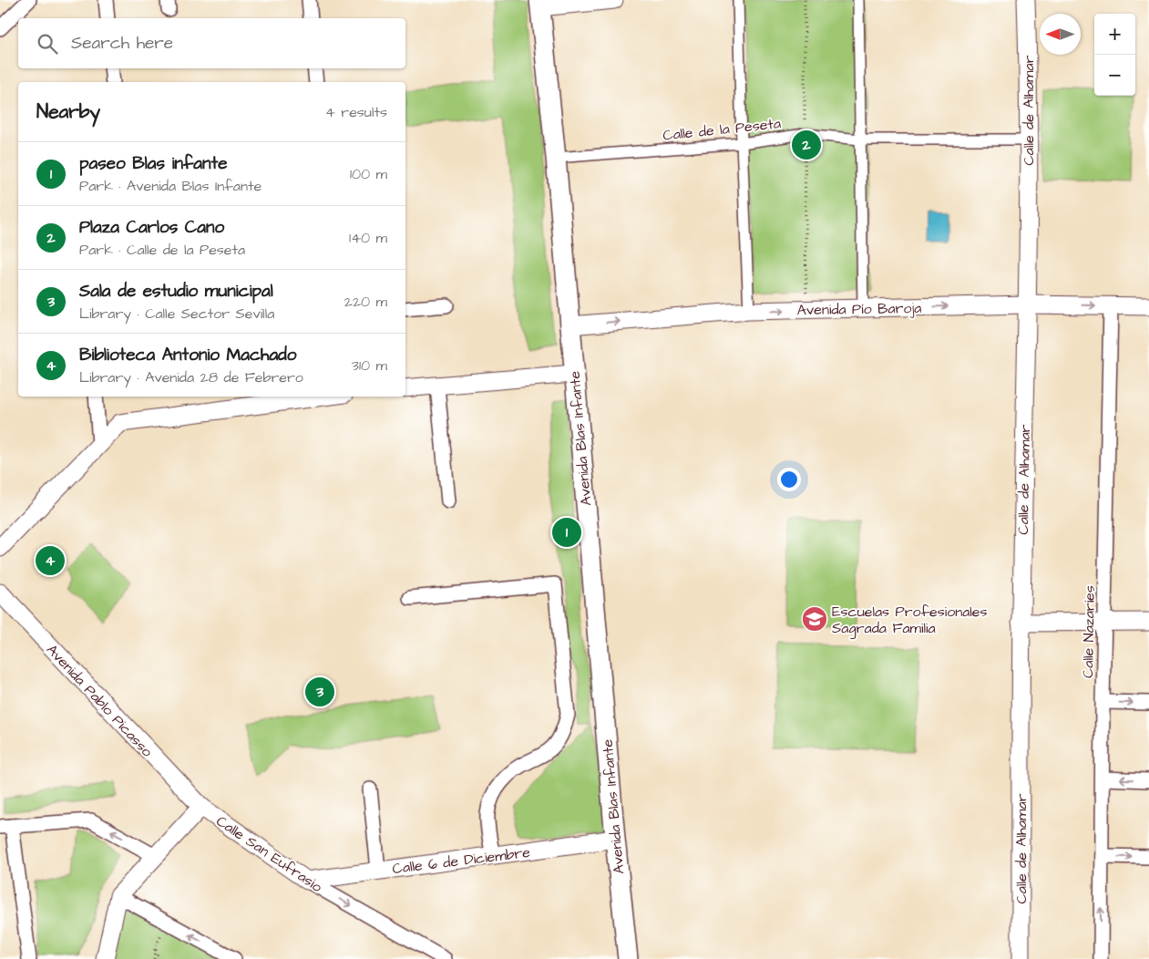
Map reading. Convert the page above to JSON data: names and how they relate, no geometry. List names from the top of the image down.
{
  "streets": {
    "main road": ["Avenida Blas Infante"],
    "street": [
      "Calle de Alhamar",
      "Calle de la Peseta",
      "Avenida Pío Baroja",
      "Calle Nazaríes",
      "Avenida Pablo Picasso",
      "Calle San Eufrasio",
      "Calle 6 de Diciembre"
    ]
  },
  "crossings": [
    ["Calle de Alhamar", "Calle de la Peseta"],
    ["Calle de Alhamar", "Avenida Pío Baroja"],
    ["Calle de la Peseta", "Avenida Blas Infante"],
    ["Avenida Pío Baroja", "Avenida Blas Infante"],
    ["Avenida Pío Baroja", "Calle Nazaríes"],
    ["Avenida Blas Infante", "Calle 6 de Diciembre"],
    ["Avenida Pablo Picasso", "Calle San Eufrasio"],
    ["Calle San Eufrasio", "Calle 6 de Diciembre"]
  ],
  "one_way": ["Avenida Pío Baroja", "Calle San Eufrasio"],
  "places": {
    "school or university": ["Escuelas Profesionales Sagrada Familia"]
  },
  "north": "left",
  "page": {
    "map_buttons": ["+", "−"],
    "search": "Search here",
    "heading": ["Nearby", "4 results"],
    "pins": [
      "2",
      "1",
      "4",
      "3"
    ],
    "list": [
      {
        "mark": "1",
        "name": "paseo Blas infante",
        "note": "Park · Avenida Blas Infante",
        "value": "100 m"
      },
      {
        "mark": "2",
        "name": "Plaza Carlos Cano",
        "note": "Park · Calle de la Peseta",
        "value": "140 m"
      },
      {
        "mark": "3",
        "name": "Sala de estudio municipal",
        "note": "Library · Calle Sector Sevilla",
        "value": "220 m"
      },
      {
        "mark": "4",
        "name": "Biblioteca Antonio Machado",
        "note": "Library · Avenida 28 de Febrero",
        "value": "310 m"
      }
    ]
  }
}
